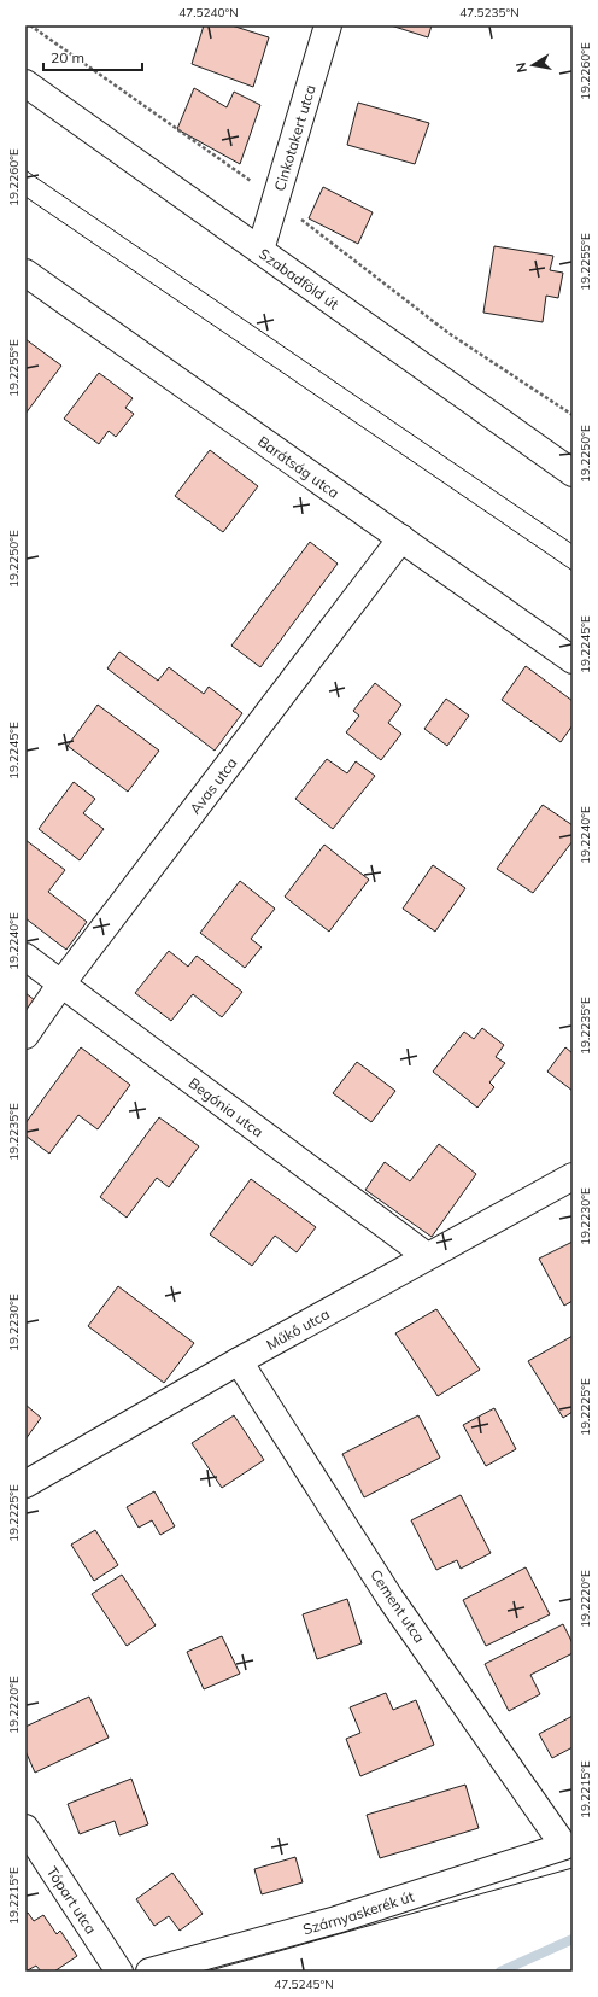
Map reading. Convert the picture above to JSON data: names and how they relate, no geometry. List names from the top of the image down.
{
  "streets": {
    "street": [
      "Cinkotakert utca",
      "Szabadföld út",
      "Barátság utca",
      "Avas utca",
      "Begónia utca",
      "Műkő utca",
      "Cement utca",
      "Tópart utca",
      "Szárnyaskerék út"
    ]
  },
  "crossings": [
    ["Cinkotakert utca", "Szabadföld út"],
    ["Barátság utca", "Avas utca"],
    ["Avas utca", "Begónia utca"],
    ["Begónia utca", "Műkő utca"],
    ["Műkő utca", "Cement utca"],
    ["Cement utca", "Szárnyaskerék út"]
  ],
  "scale_bar": "20 m",
  "north": "left",
  "coordinates": [
    "47.5240°N",
    "47.5235°N",
    "19.2260°E",
    "19.2255°E",
    "19.2250°E",
    "19.2245°E",
    "19.2240°E",
    "19.2235°E",
    "19.2230°E",
    "19.2225°E",
    "19.2220°E",
    "19.2215°E",
    "47.5245°N"
  ]
}
